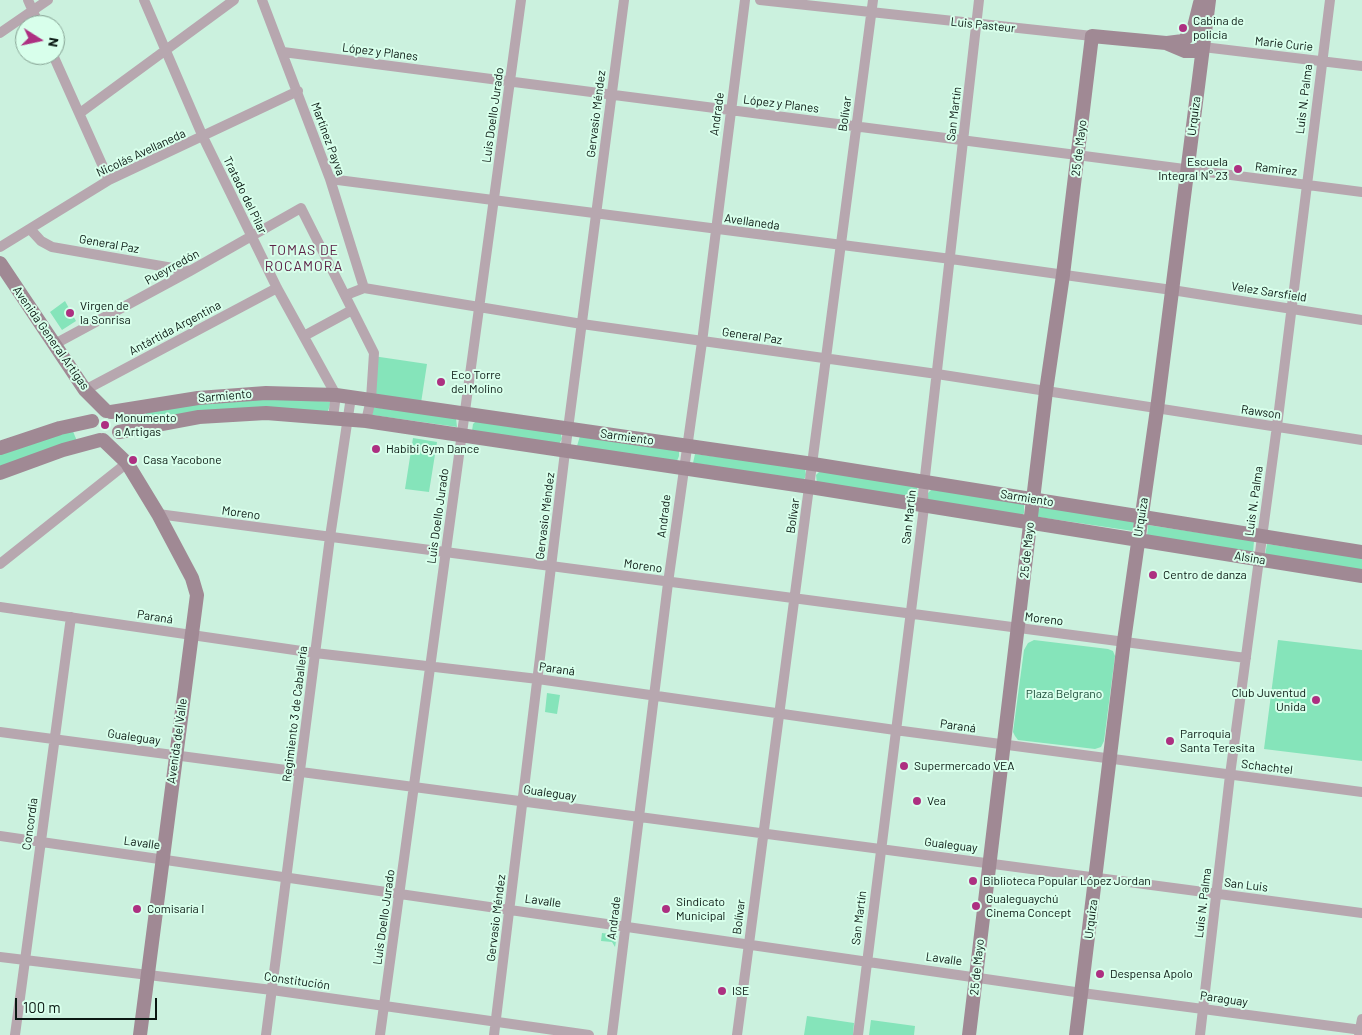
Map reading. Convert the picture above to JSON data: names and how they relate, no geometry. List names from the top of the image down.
{
  "streets": {
    "main road": [
      "Luis Pasteur",
      "Urquiza",
      "25 de Mayo",
      "Avenida General Artigas",
      "Sarmiento",
      "Alsina",
      "Avenida del Valle"
    ],
    "street": [
      "Marie Curie",
      "López y Planes",
      "Luis N. Palma",
      "Gervasio Méndez",
      "Andrade",
      "Bolívar",
      "San Martín",
      "Luis Doello Jurado",
      "Martínez Payva",
      "Nicolás Avellaneda",
      "Ramirez",
      "Tratado del Pilar",
      "Avellaneda",
      "General Paz",
      "Pueyrredón",
      "Velez Sarsfield",
      "Antártida Argentina",
      "Rawson",
      "Moreno",
      "Paraná",
      "Regimiento 3 de Caballería",
      "Gualeguay",
      "Schachtel",
      "Concordia",
      "Lavalle",
      "San Luis",
      "Constitución",
      "Paraguay"
    ]
  },
  "crossings": [
    ["Luis Pasteur", "Marie Curie"],
    ["Luis Pasteur", "Bolívar"],
    ["Luis Pasteur", "San Martín"],
    ["Luis Pasteur", "Urquiza"],
    ["Luis Pasteur", "25 de Mayo"],
    ["Marie Curie", "Luis N. Palma"],
    ["Marie Curie", "Urquiza"],
    ["López y Planes", "Gervasio Méndez"],
    ["López y Planes", "Andrade"],
    ["López y Planes", "Bolívar"],
    ["López y Planes", "San Martín"],
    ["López y Planes", "Luis Doello Jurado"],
    ["López y Planes", "Urquiza"],
    ["López y Planes", "Martínez Payva"],
    ["López y Planes", "25 de Mayo"],
    ["López y Planes", "Ramirez"],
    ["Luis N. Palma", "Ramirez"],
    ["Luis N. Palma", "Velez Sarsfield"],
    ["Luis N. Palma", "Rawson"],
    ["Luis N. Palma", "Moreno"],
    ["Luis N. Palma", "Alsina"],
    ["Luis N. Palma", "Schachtel"],
    ["Luis N. Palma", "San Luis"],
    ["Luis N. Palma", "Paraguay"],
    ["Gervasio Méndez", "Avellaneda"],
    ["Gervasio Méndez", "General Paz"],
    ["Gervasio Méndez", "Sarmiento"],
    ["Gervasio Méndez", "Moreno"],
    ["Gervasio Méndez", "Paraná"],
    ["Gervasio Méndez", "Gualeguay"],
    ["Gervasio Méndez", "Lavalle"],
    ["Gervasio Méndez", "Constitución"],
    ["Andrade", "Avellaneda"],
    ["Andrade", "General Paz"],
    ["Andrade", "Sarmiento"],
    ["Andrade", "Moreno"],
    ["Andrade", "Paraná"],
    ["Andrade", "Gualeguay"],
    ["Andrade", "Lavalle"],
    ["Bolívar", "Avellaneda"],
    ["Bolívar", "General Paz"],
    ["Bolívar", "Sarmiento"],
    ["Bolívar", "Moreno"],
    ["Bolívar", "Paraná"],
    ["Bolívar", "Gualeguay"],
    ["Bolívar", "Lavalle"],
    ["San Martín", "Avellaneda"],
    ["San Martín", "General Paz"],
    ["San Martín", "Sarmiento"],
    ["San Martín", "Moreno"],
    ["San Martín", "Paraná"],
    ["San Martín", "Gualeguay"],
    ["San Martín", "Lavalle"],
    ["Luis Doello Jurado", "Avellaneda"],
    ["Luis Doello Jurado", "General Paz"],
    ["Luis Doello Jurado", "Sarmiento"],
    ["Luis Doello Jurado", "Moreno"],
    ["Luis Doello Jurado", "Paraná"],
    ["Luis Doello Jurado", "Gualeguay"],
    ["Luis Doello Jurado", "Lavalle"],
    ["Luis Doello Jurado", "Constitución"],
    ["Urquiza", "Ramirez"],
    ["Urquiza", "Avellaneda"],
    ["Urquiza", "General Paz"],
    ["Urquiza", "Velez Sarsfield"],
    ["Urquiza", "Sarmiento"],
    ["Urquiza", "Rawson"],
    ["Urquiza", "Moreno"],
    ["Urquiza", "Alsina"],
    ["Urquiza", "Paraná"],
    ["Urquiza", "Gualeguay"],
    ["Urquiza", "Schachtel"],
    ["Urquiza", "Lavalle"],
    ["Urquiza", "San Luis"],
    ["Urquiza", "Paraguay"],
    ["Martínez Payva", "Nicolás Avellaneda"],
    ["Martínez Payva", "Avellaneda"],
    ["Martínez Payva", "General Paz"],
    ["25 de Mayo", "Avellaneda"],
    ["25 de Mayo", "General Paz"],
    ["25 de Mayo", "Sarmiento"],
    ["25 de Mayo", "Moreno"],
    ["25 de Mayo", "Paraná"],
    ["25 de Mayo", "Gualeguay"],
    ["25 de Mayo", "Lavalle"],
    ["Nicolás Avellaneda", "Tratado del Pilar"],
    ["Nicolás Avellaneda", "General Paz"],
    ["Tratado del Pilar", "Pueyrredón"],
    ["Tratado del Pilar", "Antártida Argentina"],
    ["Tratado del Pilar", "Sarmiento"],
    ["Avellaneda", "Velez Sarsfield"],
    ["General Paz", "Pueyrredón"],
    ["General Paz", "Rawson"],
    ["Pueyrredón", "Avenida General Artigas"],
    ["Antártida Argentina", "Avenida General Artigas"],
    ["Avenida General Artigas", "Sarmiento"],
    ["Sarmiento", "Alsina"],
    ["Sarmiento", "Regimiento 3 de Caballería"],
    ["Moreno", "Regimiento 3 de Caballería"],
    ["Moreno", "Avenida del Valle"],
    ["Paraná", "Regimiento 3 de Caballería"],
    ["Paraná", "Avenida del Valle"],
    ["Paraná", "Schachtel"],
    ["Paraná", "Concordia"],
    ["Regimiento 3 de Caballería", "Gualeguay"],
    ["Regimiento 3 de Caballería", "Lavalle"],
    ["Regimiento 3 de Caballería", "Constitución"],
    ["Gualeguay", "Avenida del Valle"],
    ["Gualeguay", "Concordia"],
    ["Gualeguay", "San Luis"],
    ["Avenida del Valle", "Lavalle"],
    ["Avenida del Valle", "Constitución"],
    ["Concordia", "Lavalle"],
    ["Concordia", "Constitución"],
    ["Lavalle", "Paraguay"]
  ],
  "districts": ["TOMAS DE ROCAMORA"],
  "parks": ["Plaza Belgrano"],
  "places": [
    "Cabina de policia",
    "Escuela Integral N° 23",
    "Virgen de la Sonrisa",
    "Eco Torre del Molino",
    "Monumento a Artigas",
    "Habibi Gym Dance",
    "Casa Yacobone",
    "Centro de danza",
    "Club Juventud Unida",
    "Parroquia Santa Teresita",
    "Supermercado VEA",
    "Vea",
    "Biblioteca Popular López Jordan",
    "Gualeguaychú Cinema Concept",
    "Comisaría I",
    "Sindicato Municipal",
    "Despensa Apolo",
    "ISE"
  ],
  "scale_bar": "100 m",
  "north": "right"
}
